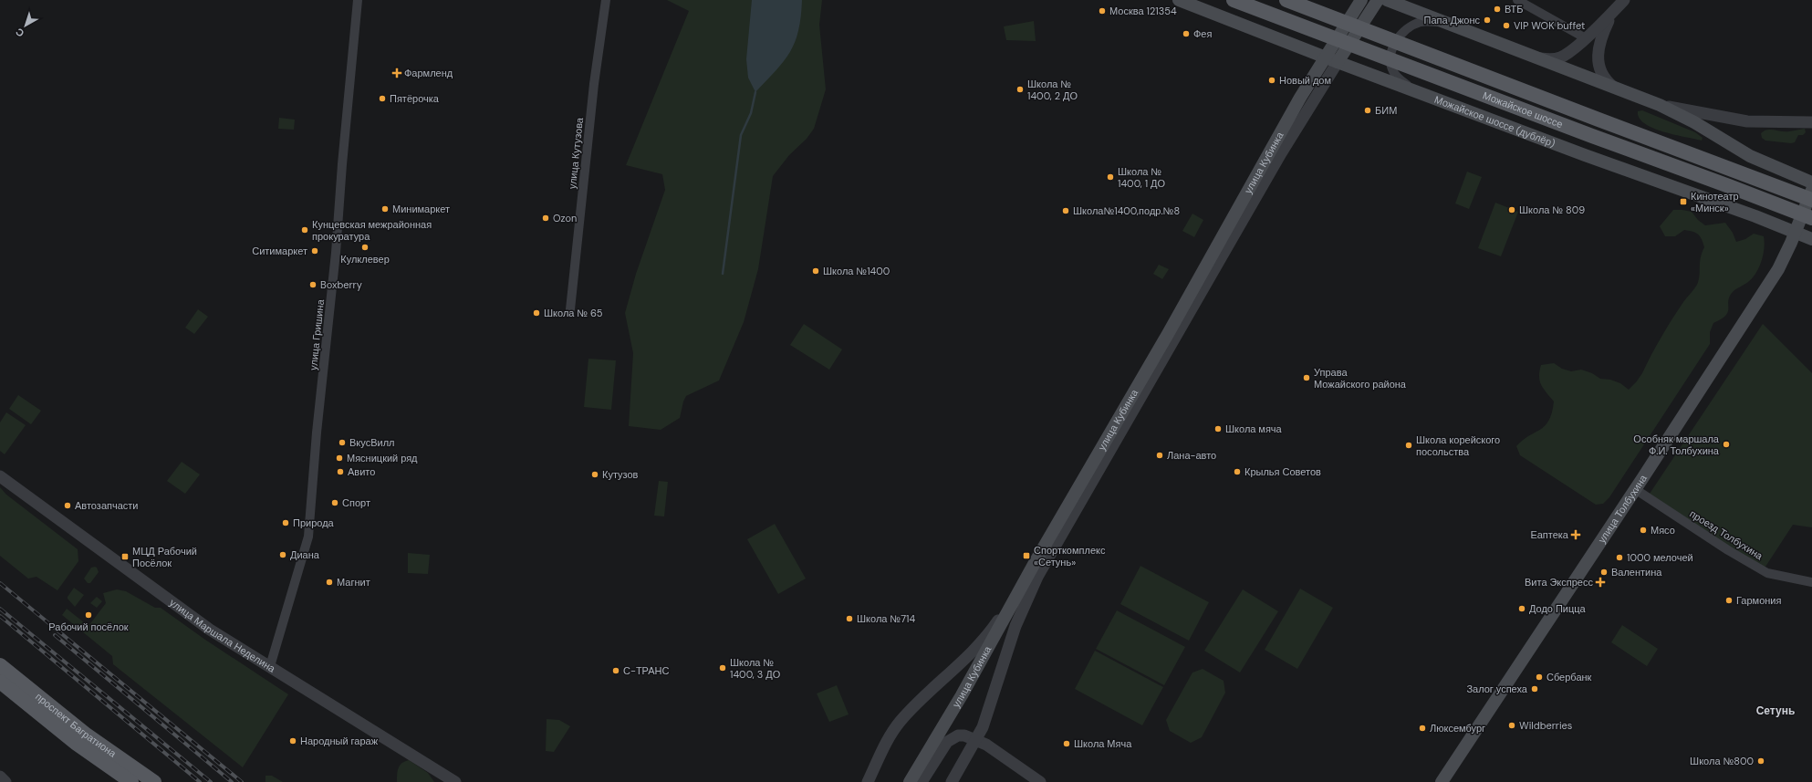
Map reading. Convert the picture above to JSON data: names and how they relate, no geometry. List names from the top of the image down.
{
  "streets": {
    "main road": [
      "Можайское шоссе",
      "Можайское шоссе (дублёр)",
      "улица Кубинка",
      "улица Толбухина",
      "проспект Багратиона"
    ],
    "street": [
      "улица Кутузова",
      "улица Гришина",
      "проезд Толбухина",
      "улица Маршала Неделина"
    ]
  },
  "crossings": [
    ["Можайское шоссе (дублёр)", "улица Кубинка"],
    ["Можайское шоссе (дублёр)", "улица Толбухина"],
    ["улица Гришина", "улица Маршала Неделина"],
    ["улица Толбухина", "проезд Толбухина"]
  ],
  "districts": ["Сетунь"],
  "places": {
    "other": [
      "ВТБ",
      "Москва 121354",
      "Папа Джонс",
      "VIP WOK buffet",
      "Фея",
      "Новый дом",
      "Школа № 1400, 2 ДО",
      "Пятёрочка",
      "БИМ",
      "Школа № 1400, 1 ДО",
      "Минимаркет",
      "Школа № 809",
      "Школа№1400,подр.№8",
      "Ozon",
      "Кунцевская межрайонная прокуратура",
      "Кулклевер",
      "Ситимаркет",
      "Школа №1400",
      "Boxberry",
      "Школа № 65",
      "Управа Можайского района",
      "Школа мяча",
      "ВкусВилл",
      "Особняк маршала Ф.И. Толбухина",
      "Школа корейского посольства",
      "Лана-авто",
      "Мясницкий ряд",
      "Авито",
      "Крылья Советов",
      "Кутузов",
      "Спорт",
      "Автозапчасти",
      "Природа",
      "Мясо",
      "Диана",
      "1000 мелочей",
      "Валентина",
      "Магнит",
      "Гармония",
      "Додо Пицца",
      "Рабочий посёлок",
      "Школа №714",
      "Школа № 1400, 3 ДО",
      "С-ТРАНС",
      "Сбербанк",
      "Залог успеха",
      "Wildberries",
      "Люксембург",
      "Народный гараж",
      "Школа Мяча",
      "Школа №800"
    ],
    "health": ["Фармленд", "Еаптека", "Вита Экспресс"],
    "transit": ["Кинотеатр «Минск»", "Спорткомплекс «Сетунь»", "МЦД Рабочий Посёлок"]
  },
  "north": "bottom left"
}
